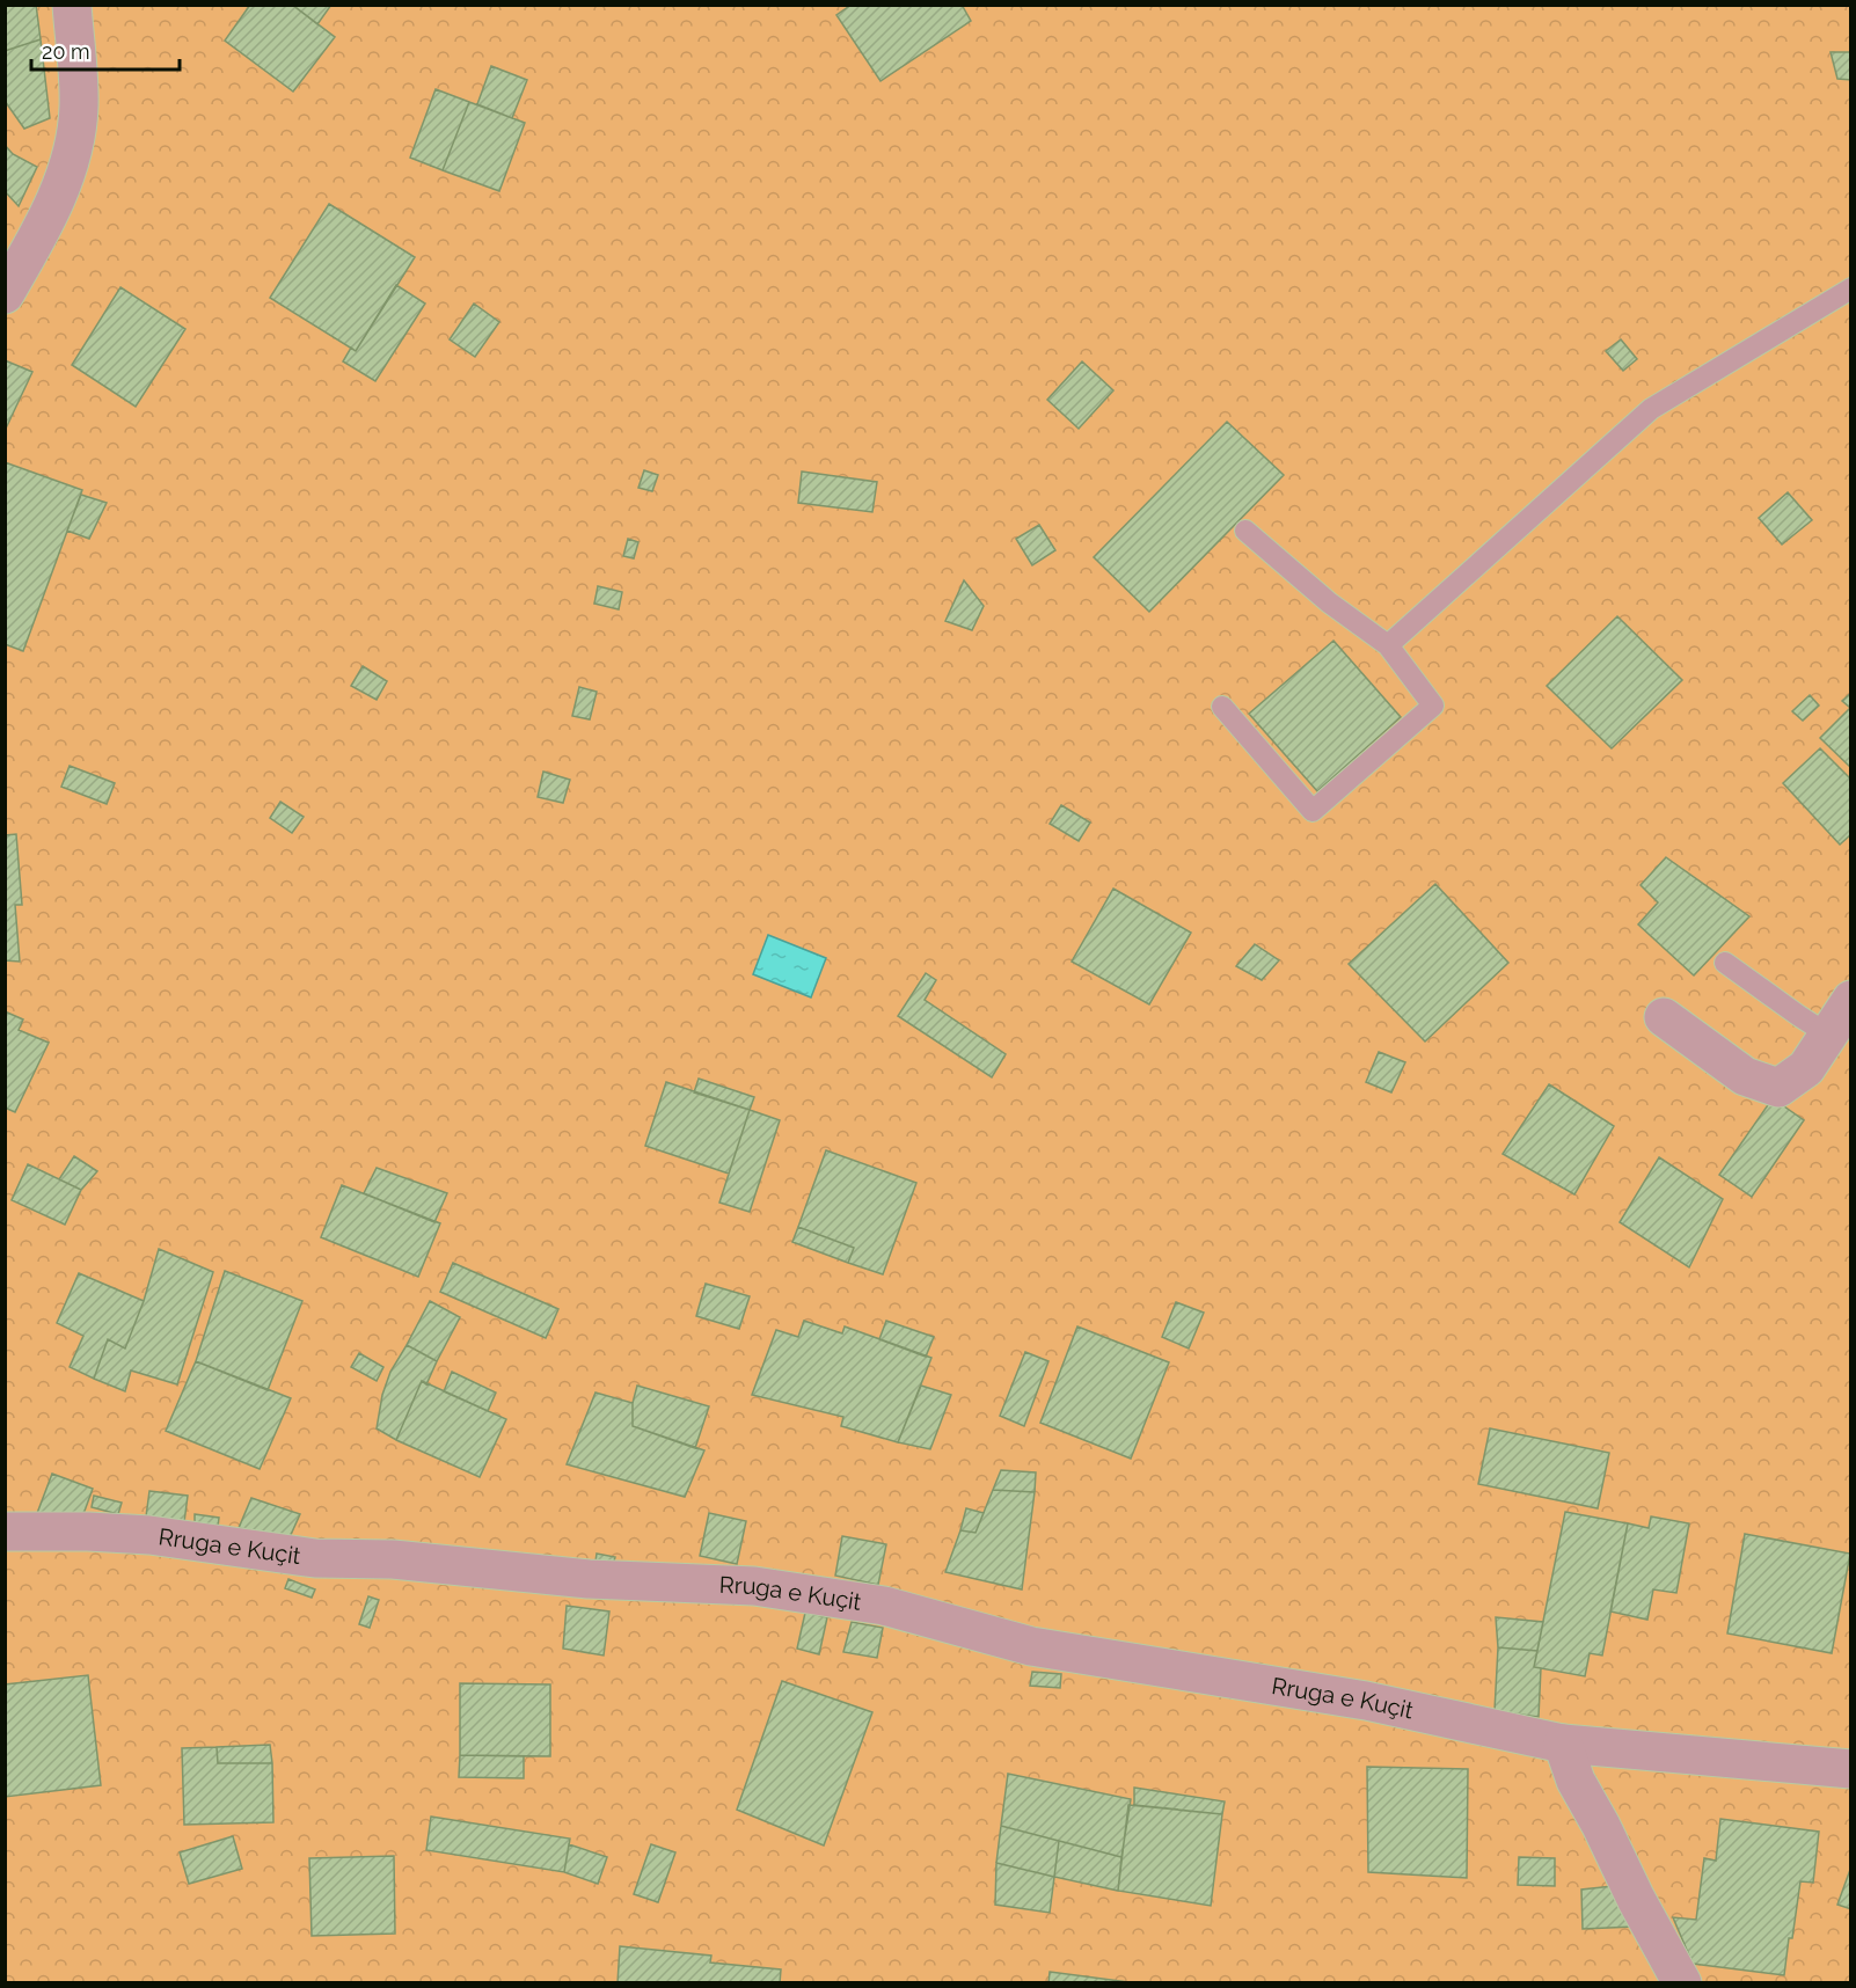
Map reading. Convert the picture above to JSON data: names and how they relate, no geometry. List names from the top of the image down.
{
  "streets": {
    "street": ["Rruga e Kuçit"]
  },
  "scale_bar": "20 m"
}
